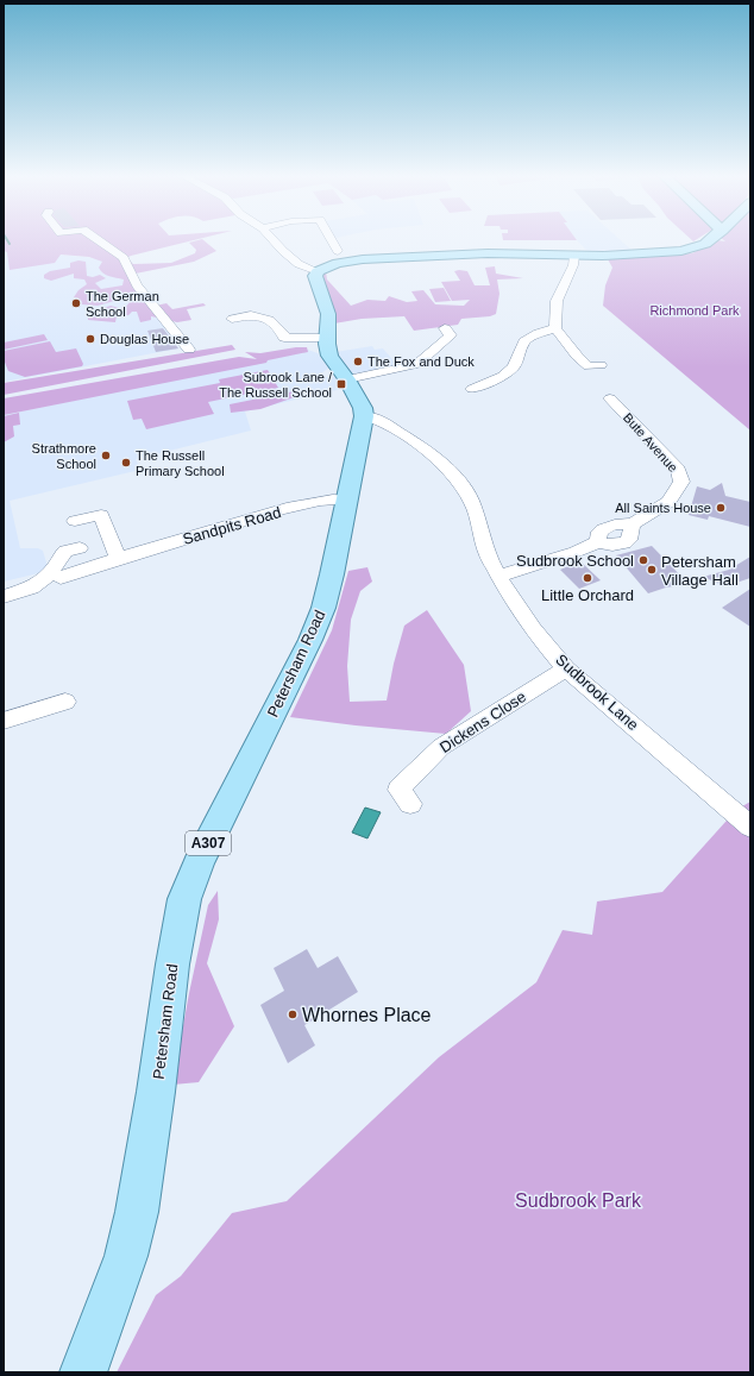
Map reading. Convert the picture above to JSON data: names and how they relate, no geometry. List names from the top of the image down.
{
  "streets": {
    "main road": ["Petersham Road", "A307"],
    "street": [
      "Bute Avenue",
      "Sandpits Road",
      "Sudbrook Lane",
      "Dickens Close"
    ]
  },
  "crossings": [
    ["Bute Avenue", "Sudbrook Lane"],
    ["Sandpits Road", "Petersham Road"],
    ["Petersham Road", "Sudbrook Lane"],
    ["Sudbrook Lane", "Dickens Close"]
  ],
  "parks": ["Richmond Park", "Sudbrook Park"],
  "places": {
    "other": [
      "The German School",
      "Douglas House",
      "The Fox and Duck",
      "Strathmore School",
      "The Russell Primary School",
      "All Saints House",
      "Sudbrook School",
      "Petersham Village Hall",
      "Little Orchard",
      "Whornes Place"
    ],
    "transit": ["Subrook Lane / The Russell School"]
  }
}
